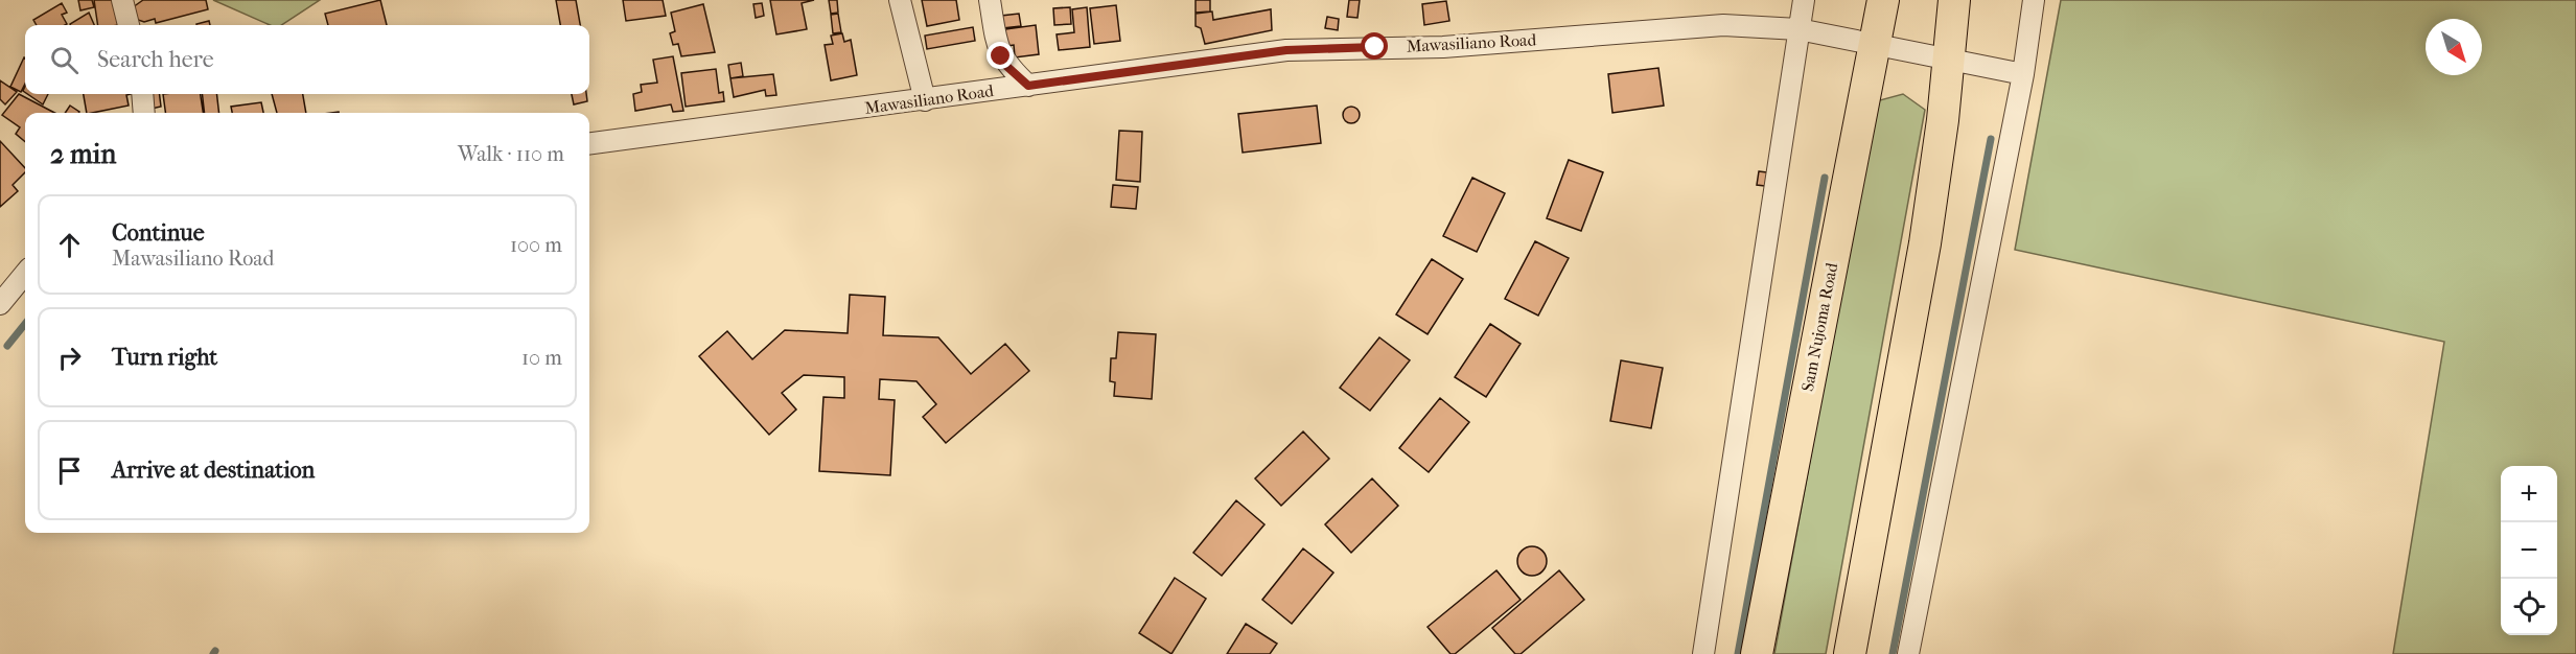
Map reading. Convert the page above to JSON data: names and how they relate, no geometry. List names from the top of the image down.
{
  "streets": {
    "main road": ["Sam Nujoma Road"],
    "street": ["Mawasiliano Road"]
  },
  "crossings": [
    ["Mawasiliano Road", "Sam Nujoma Road"]
  ],
  "north": "bottom right",
  "page": {
    "search": "Search here",
    "heading": ["2 min", "Walk · 110 m"],
    "list": [
      ["Continue", "Mawasiliano Road", "100 m"],
      ["Turn right", "10 m"],
      "Arrive at destination"
    ],
    "map_buttons": ["+", "−"]
  }
}
